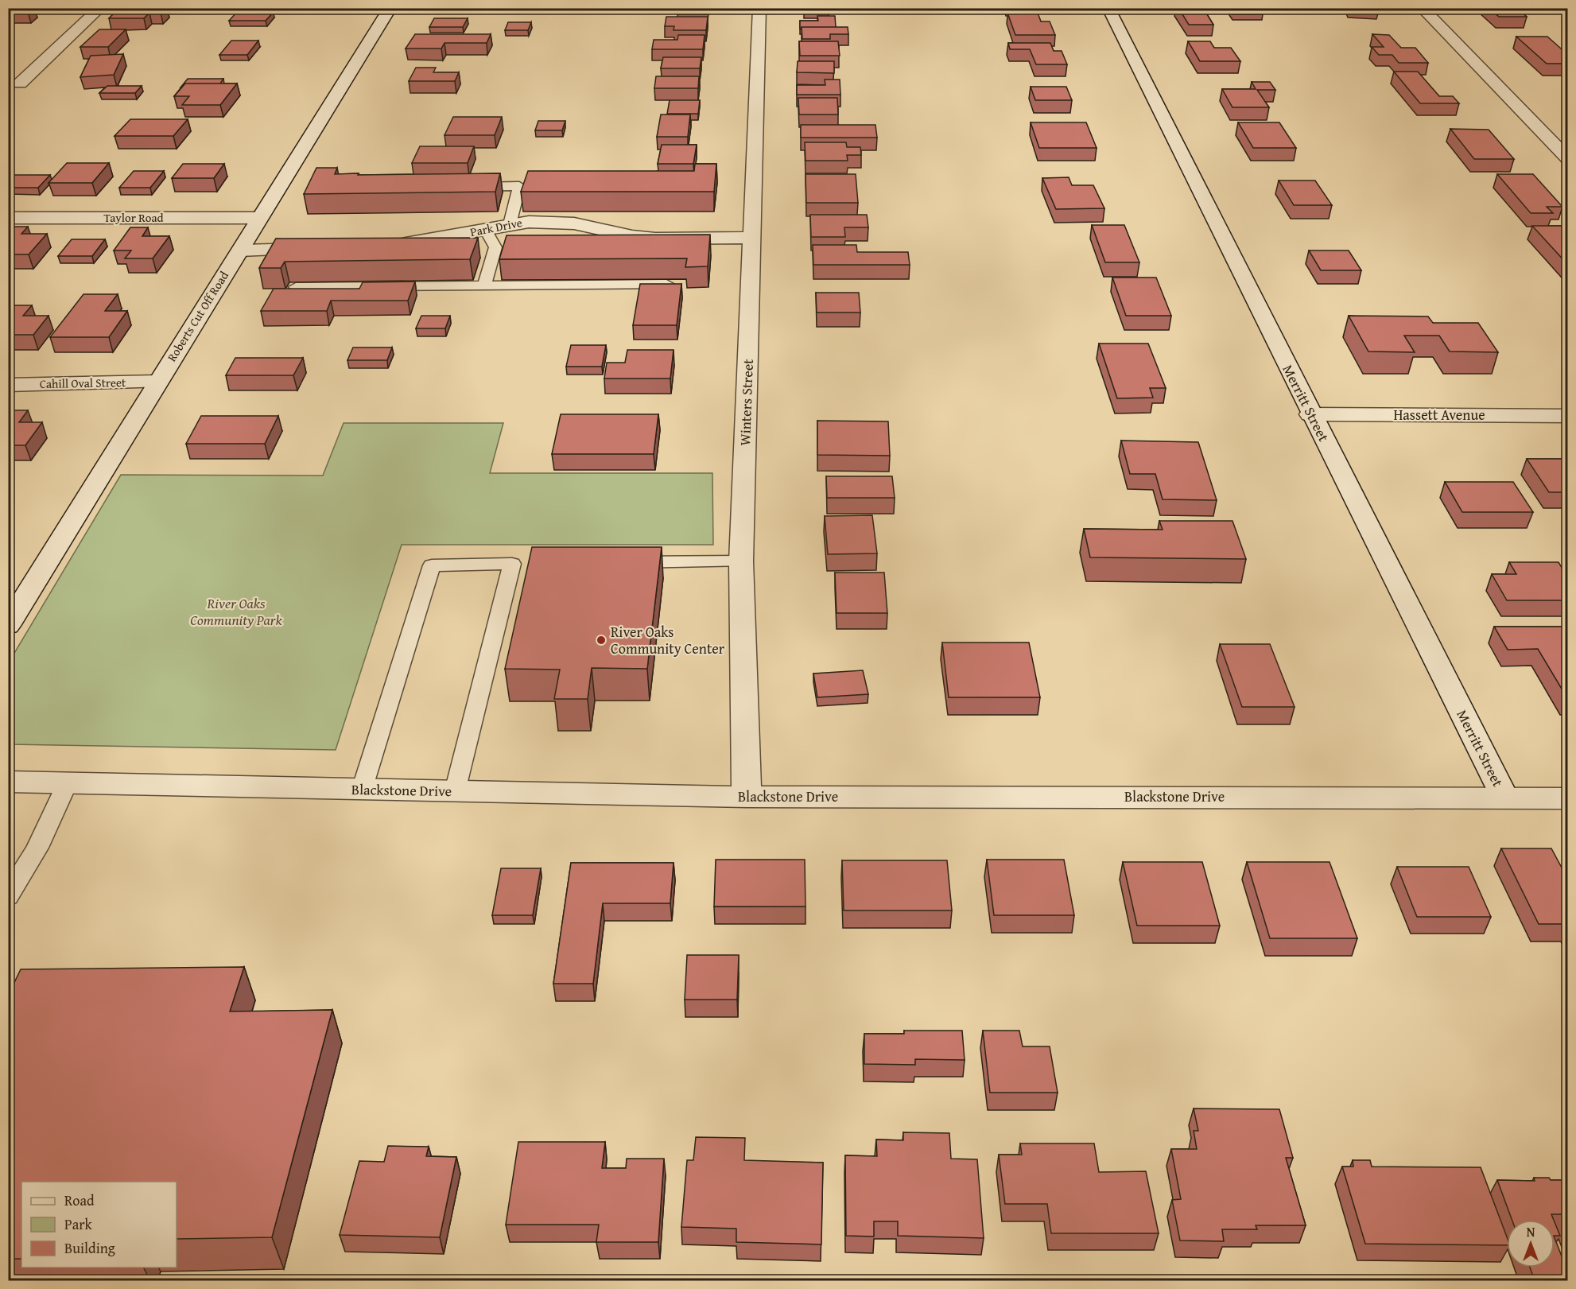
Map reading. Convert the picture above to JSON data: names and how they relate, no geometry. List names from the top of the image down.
{
  "streets": {
    "street": [
      "Taylor Road",
      "Park Drive",
      "Roberts Cut Off Road",
      "Cahill Oval Street",
      "Winters Street",
      "Merritt Street",
      "Hassett Avenue",
      "Blackstone Drive"
    ]
  },
  "crossings": [
    ["Taylor Road", "Roberts Cut Off Road"],
    ["Park Drive", "Winters Street"],
    ["Roberts Cut Off Road", "Cahill Oval Street"],
    ["Winters Street", "Blackstone Drive"],
    ["Merritt Street", "Hassett Avenue"],
    ["Merritt Street", "Blackstone Drive"]
  ],
  "parks": ["River Oaks Community Park"],
  "places": ["River Oaks Community Center"],
  "legend": ["Road", "Park", "Building"],
  "north": "top"
}
